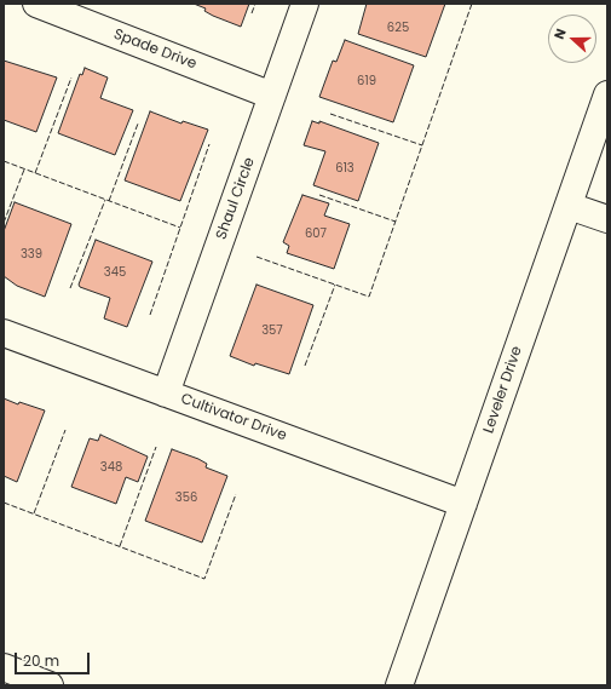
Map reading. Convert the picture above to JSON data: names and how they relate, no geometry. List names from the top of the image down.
{
  "streets": {
    "street": [
      "Spade Drive",
      "Shaul Circle",
      "Leveler Drive",
      "Cultivator Drive"
    ]
  },
  "crossings": [
    ["Spade Drive", "Shaul Circle"],
    ["Shaul Circle", "Cultivator Drive"],
    ["Leveler Drive", "Cultivator Drive"]
  ],
  "house_numbers": [
    "625",
    "619",
    "613",
    "607",
    "339",
    "345",
    "357",
    "348",
    "356"
  ],
  "scale_bar": "20 m",
  "north": "left"
}
